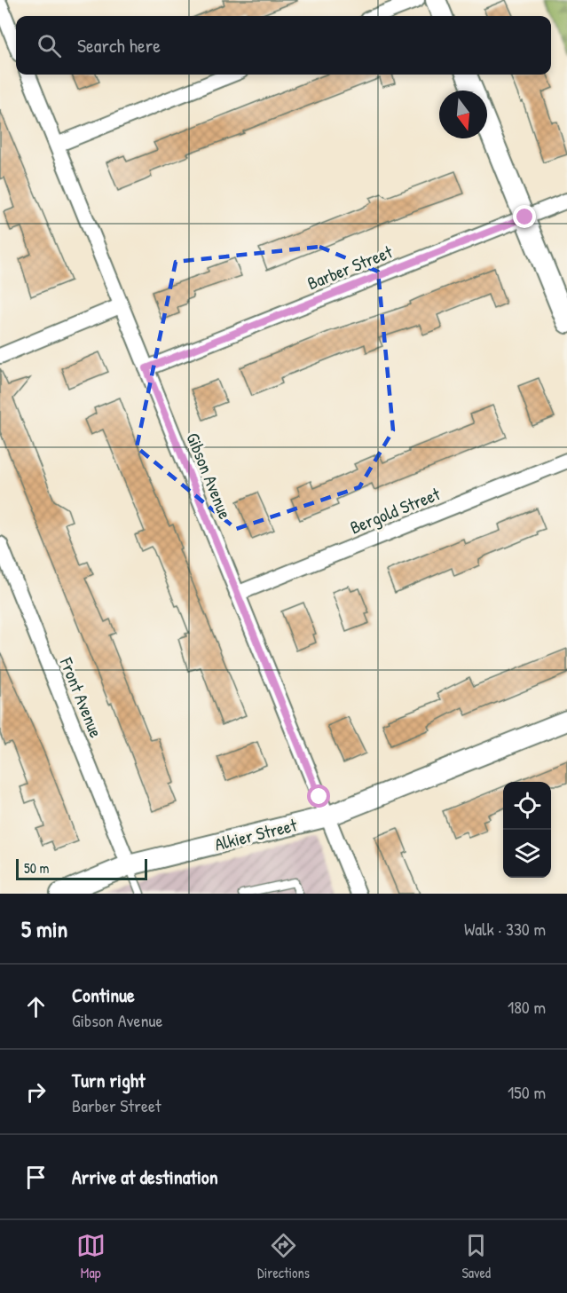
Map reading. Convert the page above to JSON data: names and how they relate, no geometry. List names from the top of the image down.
{
  "streets": {
    "street": [
      "Barber Street",
      "Gibson Avenue",
      "Bergold Street",
      "Front Avenue",
      "Alkier Street"
    ]
  },
  "crossings": [
    ["Barber Street", "Gibson Avenue"],
    ["Gibson Avenue", "Bergold Street"],
    ["Gibson Avenue", "Alkier Street"],
    ["Front Avenue", "Alkier Street"]
  ],
  "scale_bar": "50 m",
  "north": "bottom",
  "page": {
    "search": "Search here",
    "scale": "50 m",
    "heading": ["5 min", "Walk · 330 m"],
    "list": [
      ["Continue", "Gibson Avenue", "180 m"],
      ["Turn right", "Barber Street", "150 m"],
      "Arrive at destination"
    ],
    "nav": ["Map", "Directions", "Saved"]
  }
}
